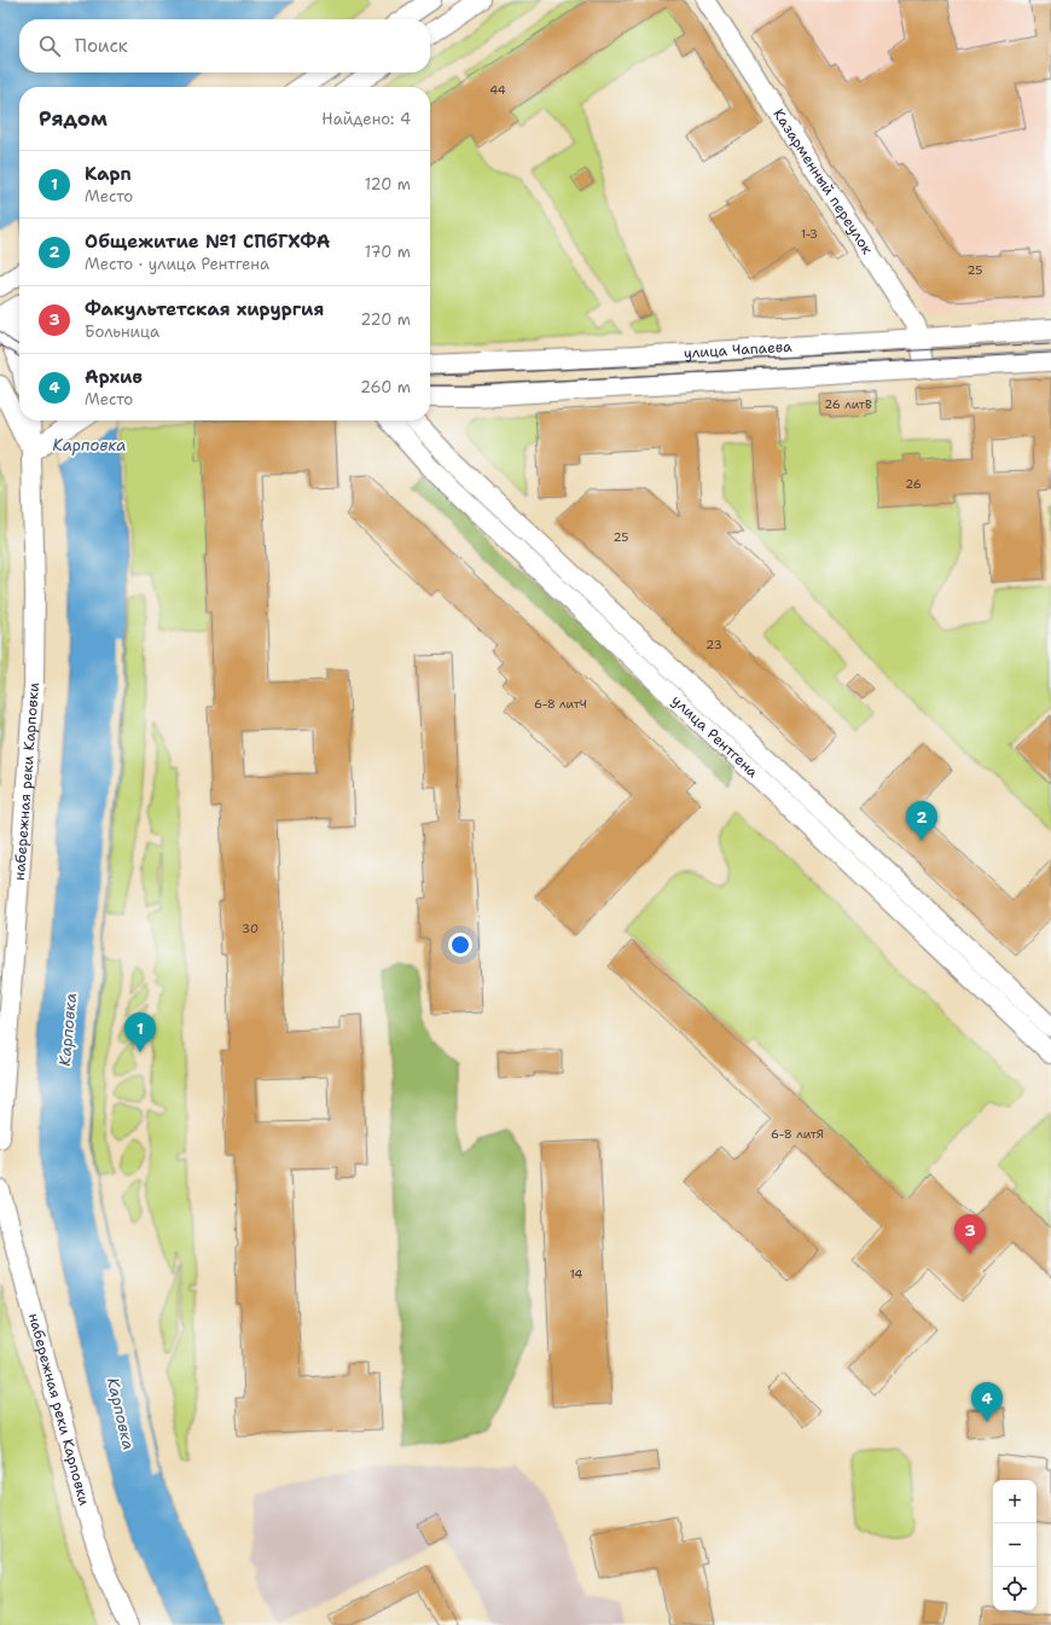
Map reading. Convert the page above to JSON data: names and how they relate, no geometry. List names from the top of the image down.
{
  "streets": {
    "street": [
      "Казарменный переулок",
      "улица Чапаева",
      "улица Рентгена",
      "набережная реки Карповки"
    ]
  },
  "crossings": [
    ["Казарменный переулок", "улица Чапаева"]
  ],
  "water": ["Карповка"],
  "house_numbers": [
    "44",
    "1-3",
    "25",
    "26 литВ",
    "26",
    "25",
    "23",
    "6-8 литЧ",
    "30",
    "6-8 литЯ",
    "14"
  ],
  "page": {
    "search": "Поиск",
    "heading": ["Рядом", "Найдено: 4"],
    "list": [
      {
        "mark": "1",
        "name": "Карп",
        "note": "Место",
        "value": "120 m"
      },
      {
        "mark": "2",
        "name": "Общежитие №1 СПбГХФА",
        "note": "Место · улица Рентгена",
        "value": "170 m"
      },
      {
        "mark": "3",
        "name": "Факультетская хирургия",
        "note": "Больница",
        "value": "220 m"
      },
      {
        "mark": "4",
        "name": "Архив",
        "note": "Место",
        "value": "260 m"
      }
    ],
    "pins": [
      "2",
      "1",
      "3",
      "4"
    ],
    "map_buttons": ["+", "−"]
  }
}
